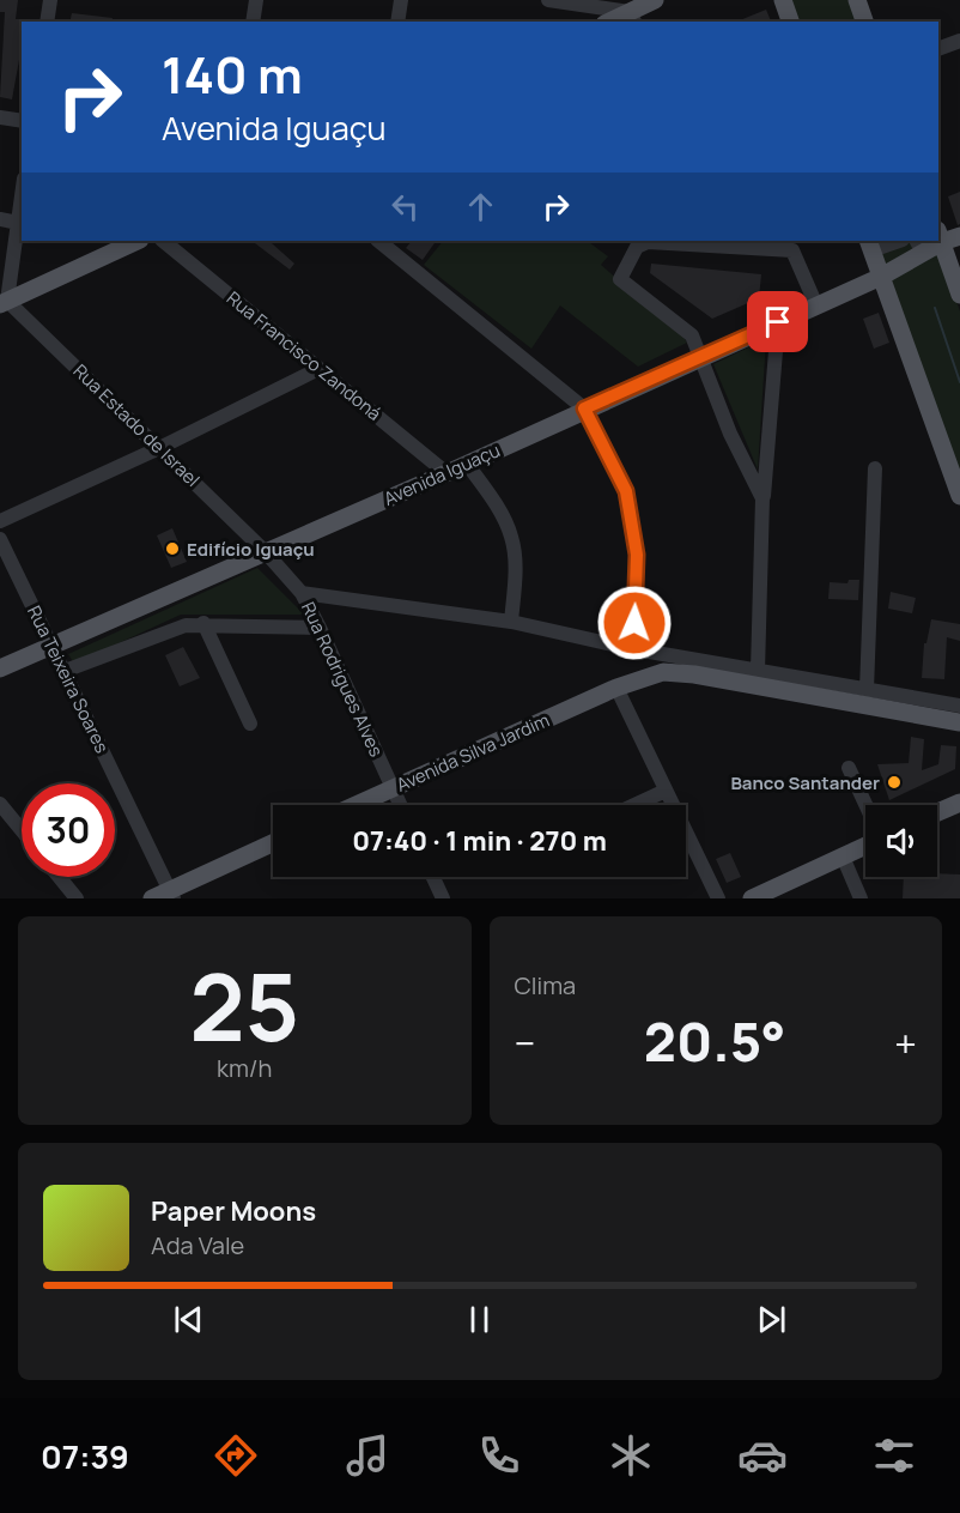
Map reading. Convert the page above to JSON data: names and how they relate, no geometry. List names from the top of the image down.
{
  "streets": {
    "main road": ["Avenida Iguaçu", "Avenida Silva Jardim"],
    "street": [
      "Rua Francisco Zandoná",
      "Rua Estado de Israel",
      "Rua Teixeira Soares",
      "Rua Rodrigues Alves"
    ]
  },
  "crossings": [
    ["Rua Francisco Zandoná", "Avenida Iguaçu"],
    ["Rua Estado de Israel", "Avenida Iguaçu"],
    ["Rua Estado de Israel", "Rua Rodrigues Alves"],
    ["Avenida Iguaçu", "Rua Teixeira Soares"],
    ["Avenida Iguaçu", "Rua Rodrigues Alves"],
    ["Rua Rodrigues Alves", "Avenida Silva Jardim"]
  ],
  "places": ["Edifício Iguaçu", "Banco Santander"],
  "page": {
    "turn": ["140 m", "Avenida Iguaçu"],
    "limit": "30",
    "trip": "07:40 · 1 min · 270 m",
    "tile": [
      ["25", "km/h"],
      "Clima"
    ],
    "heat": ["−", "20.5°", "+"],
    "song": ["Paper Moons", "Ada Vale"],
    "tabs": "07:39"
  }
}
